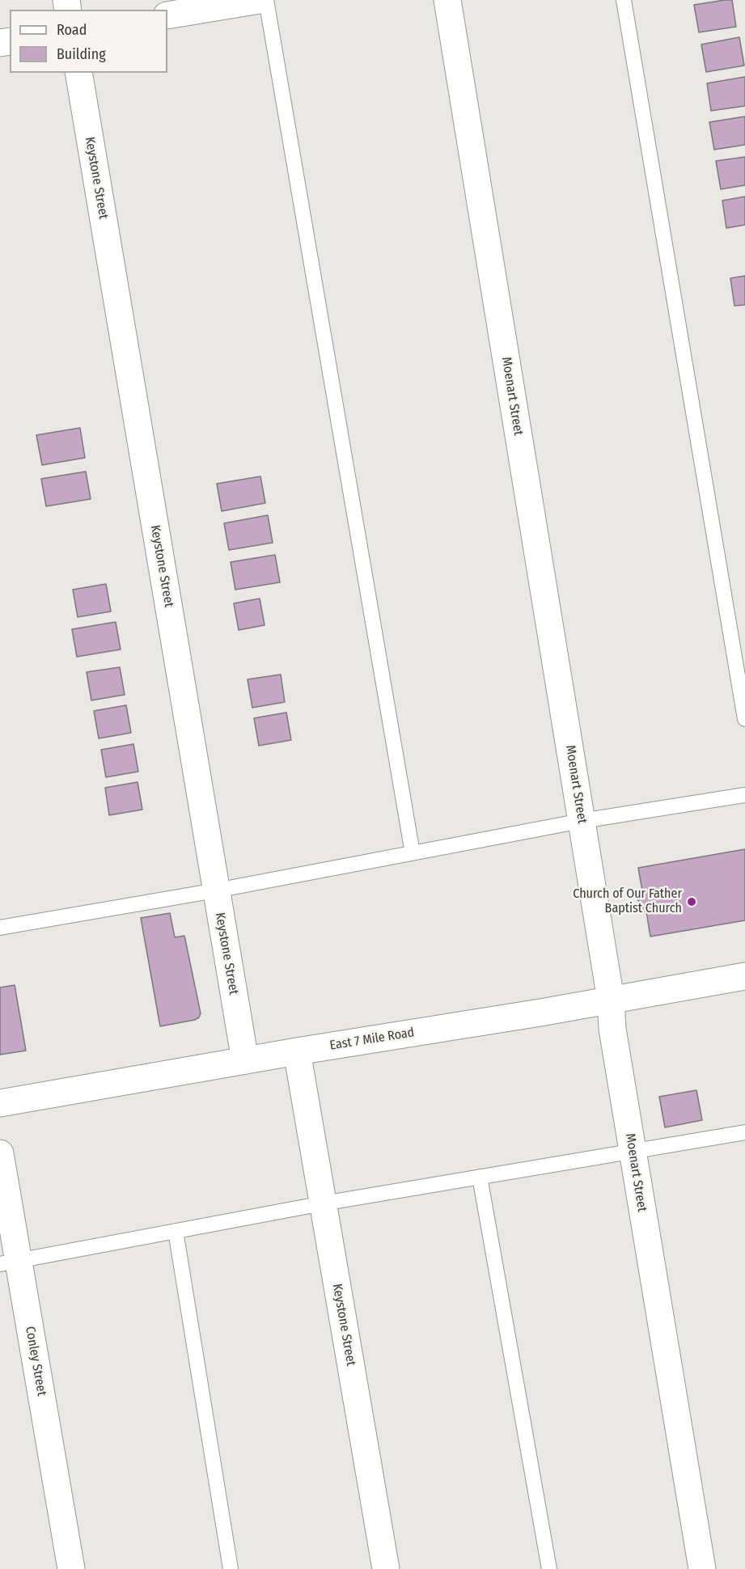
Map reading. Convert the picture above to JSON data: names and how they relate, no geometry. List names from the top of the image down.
{
  "streets": {
    "street": [
      "Keystone Street",
      "Moenart Street",
      "East 7 Mile Road",
      "Conley Street"
    ]
  },
  "crossings": [
    ["Keystone Street", "East 7 Mile Road"],
    ["Moenart Street", "East 7 Mile Road"]
  ],
  "places": ["Church of Our Father Baptist Church"],
  "legend": ["Road", "Building"]
}
